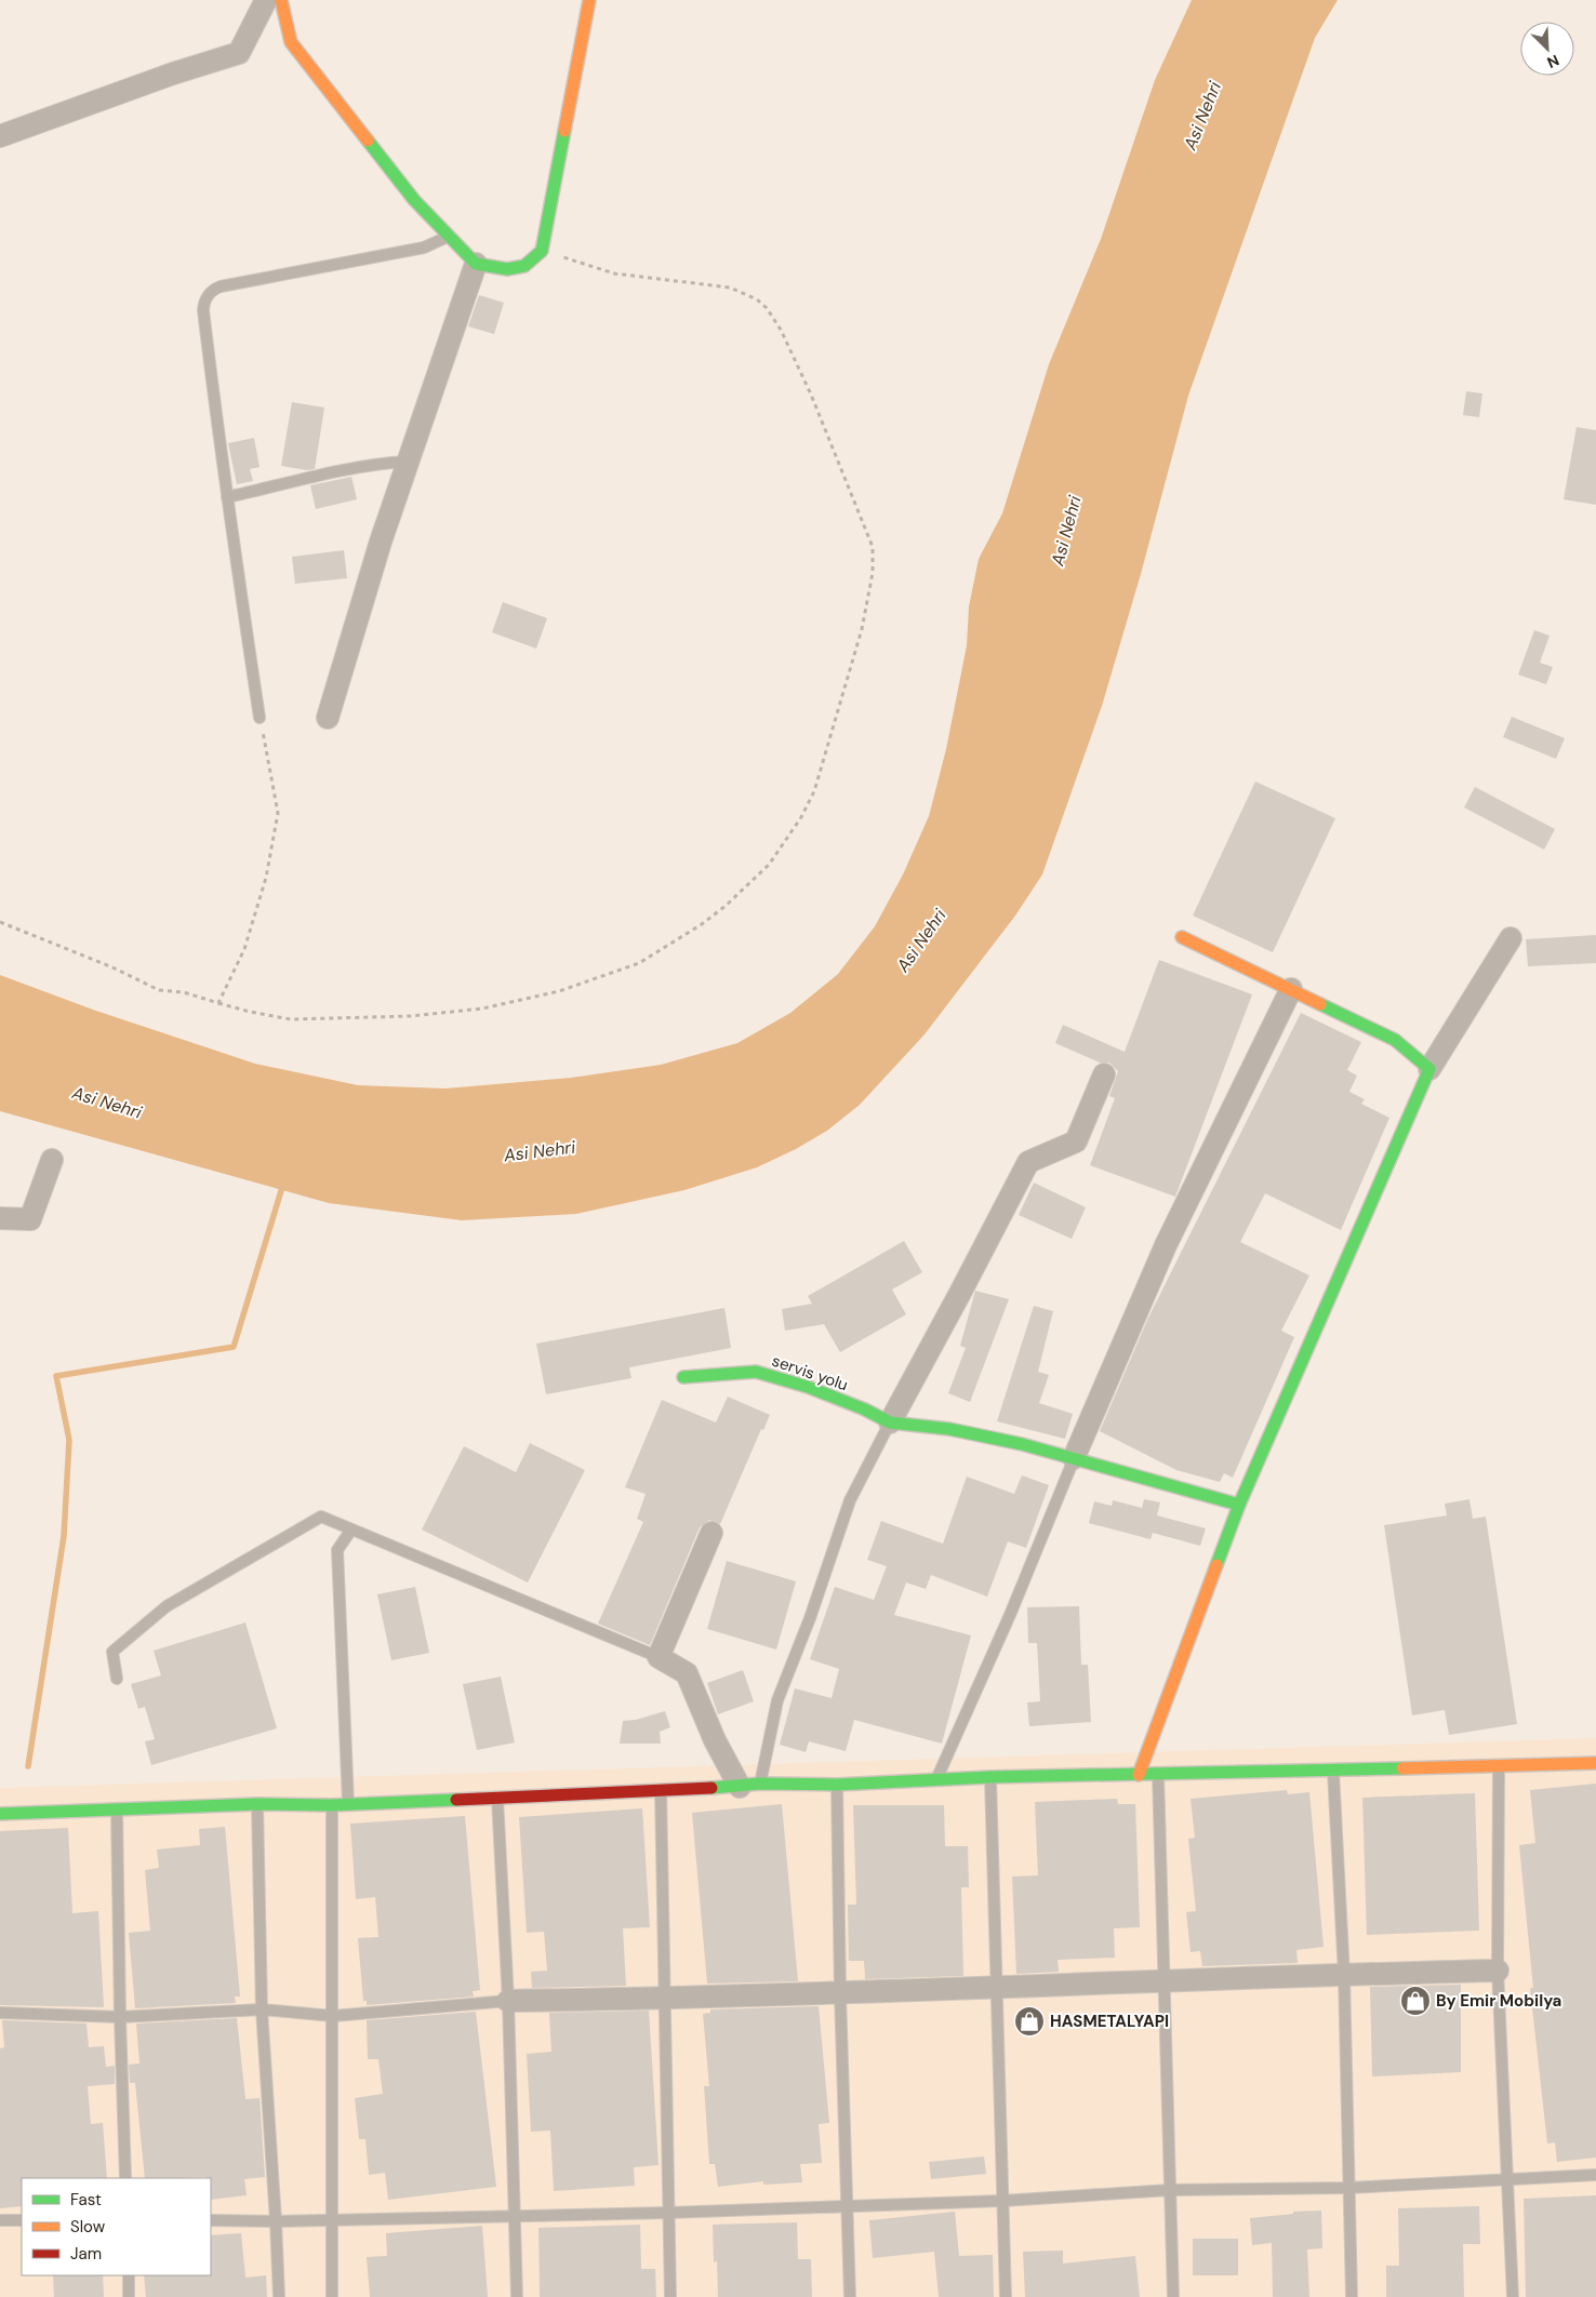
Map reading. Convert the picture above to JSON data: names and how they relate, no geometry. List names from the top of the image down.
{
  "streets": {
    "street": ["servis yolu"]
  },
  "water": ["Asi Nehri"],
  "places": {
    "shop": ["By Emir Mobilya", "HASMETALYAPI"]
  },
  "legend": ["Fast", "Slow", "Jam"],
  "north": "bottom right"
}
